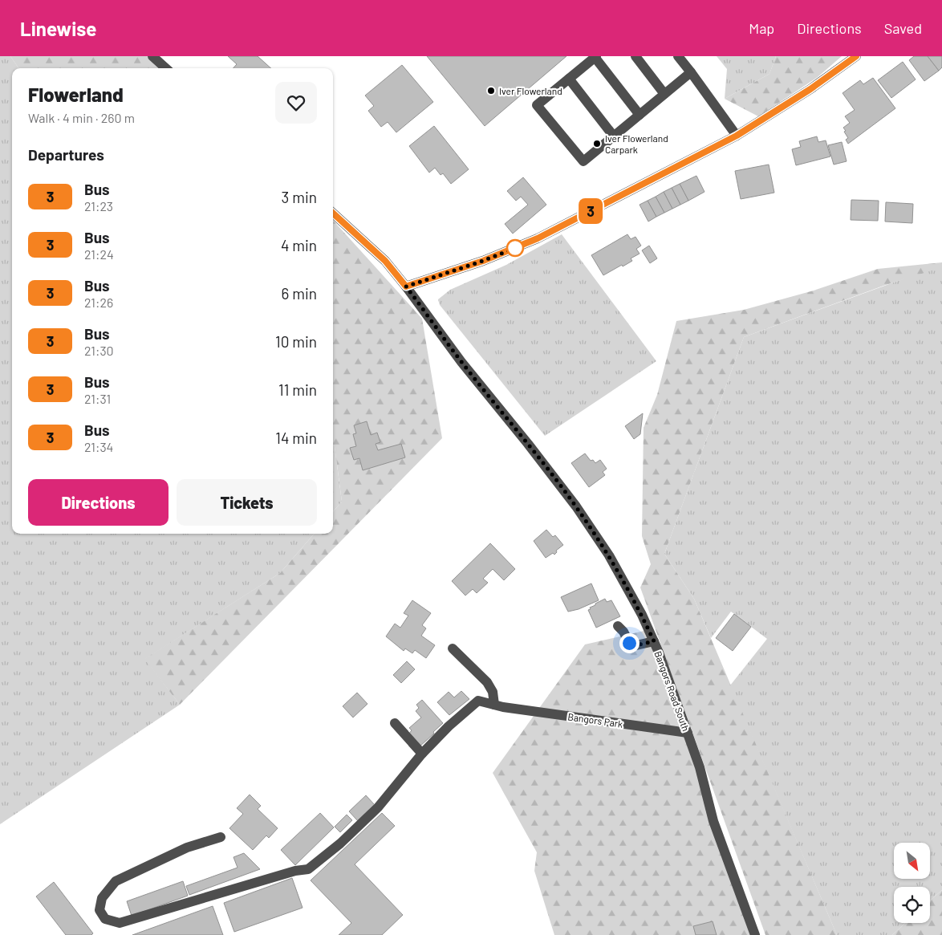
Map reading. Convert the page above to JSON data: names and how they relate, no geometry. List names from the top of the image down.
{
  "streets": {
    "street": ["Bangors Road South", "Bangors Park"]
  },
  "crossings": [
    ["Bangors Road South", "Bangors Park"]
  ],
  "places": ["Iver Flowerland", "Iver Flowerland Carpark"],
  "lines": ["bus line 3"],
  "north": "bottom right",
  "page": {
    "header": "Linewise",
    "nav": ["Map", "Directions", "Saved"],
    "on_map": "3",
    "heading": [
      ["Flowerland", "Walk · 4 min · 260 m"],
      "Departures"
    ],
    "list": [
      {
        "mark": "3",
        "name": "Bus",
        "note": "21:23",
        "value": "3 min"
      },
      {
        "mark": "3",
        "name": "Bus",
        "note": "21:24",
        "value": "4 min"
      },
      {
        "mark": "3",
        "name": "Bus",
        "note": "21:26",
        "value": "6 min"
      },
      {
        "mark": "3",
        "name": "Bus",
        "note": "21:30",
        "value": "10 min"
      },
      {
        "mark": "3",
        "name": "Bus",
        "note": "21:31",
        "value": "11 min"
      },
      {
        "mark": "3",
        "name": "Bus",
        "note": "21:34",
        "value": "14 min"
      }
    ],
    "buttons": ["Directions", "Tickets"]
  }
}
